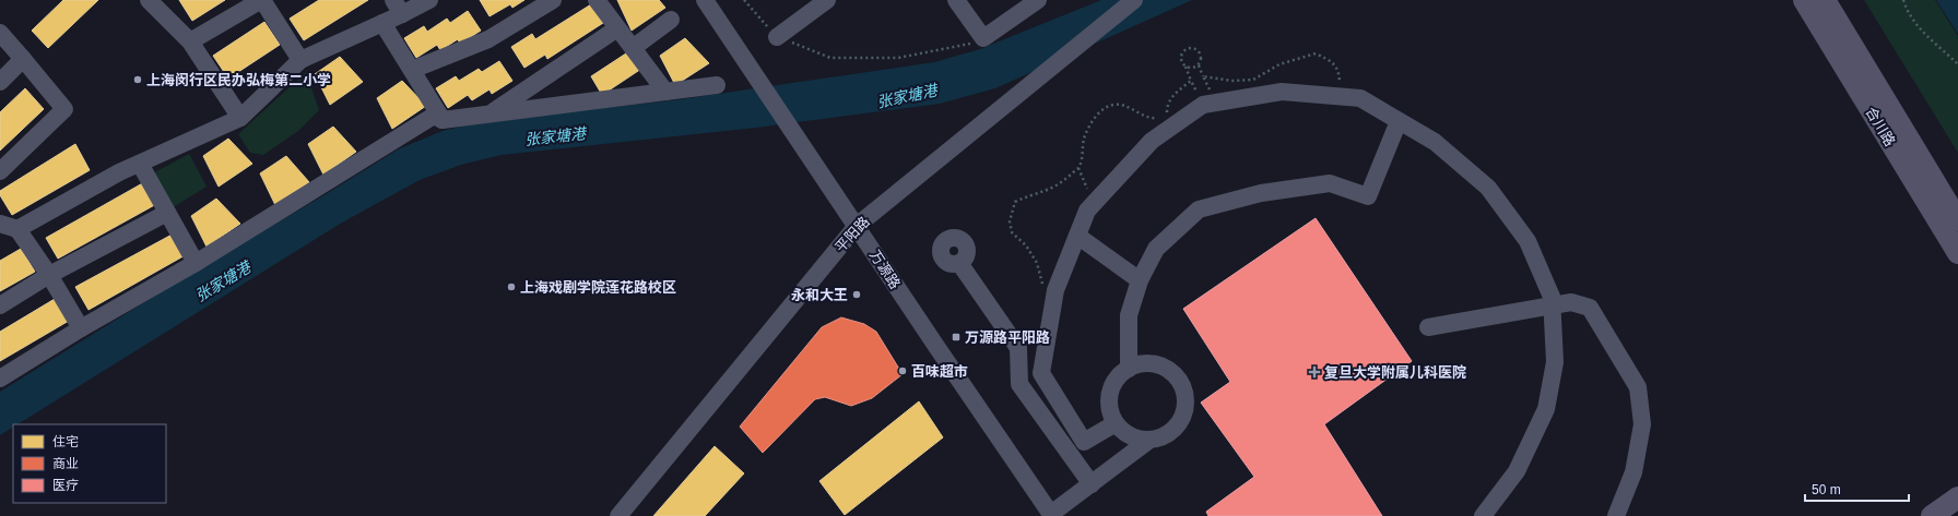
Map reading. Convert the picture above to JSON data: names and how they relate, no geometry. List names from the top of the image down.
{
  "streets": {
    "main road": ["合川路"],
    "street": ["平阳路", "万源路"]
  },
  "crossings": [
    ["平阳路", "万源路"]
  ],
  "water": ["张家塘港"],
  "places": {
    "other": [
      "上海闵行区民办弘梅第二小学",
      "上海戏剧学院莲花路校区",
      "永和大王",
      "百味超市"
    ],
    "transit": ["万源路平阳路"],
    "health": ["复旦大学附属儿科医院"]
  },
  "legend": ["住宅", "商业", "医疗"],
  "scale_bar": "50 m"
}
